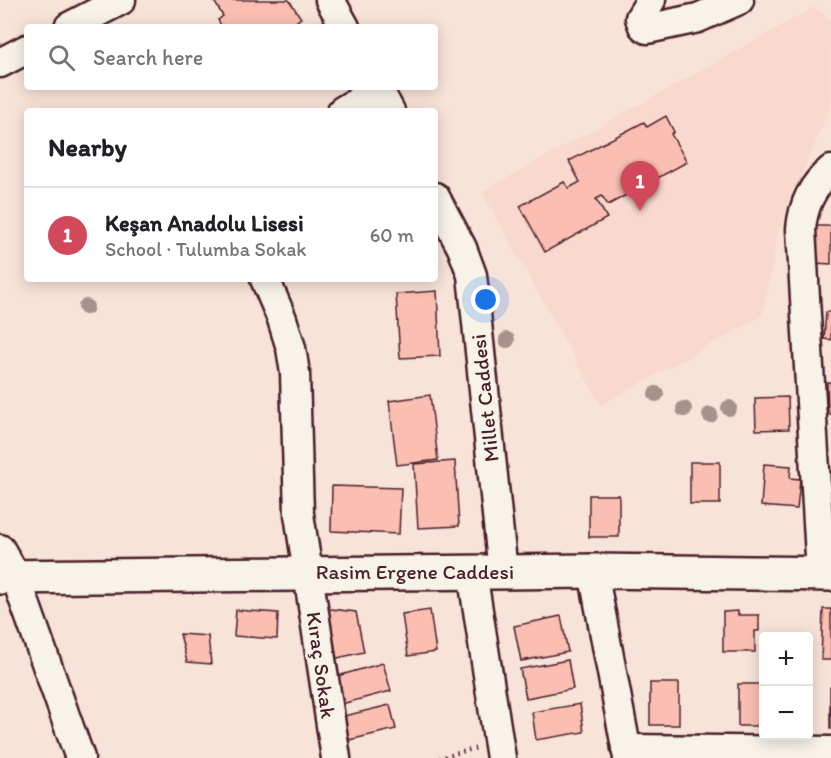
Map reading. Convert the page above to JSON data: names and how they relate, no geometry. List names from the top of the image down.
{
  "streets": {
    "main road": ["Rasim Ergene Caddesi"],
    "street": ["Millet Caddesi", "Kıraç Sokak"]
  },
  "crossings": [
    ["Millet Caddesi", "Rasim Ergene Caddesi"],
    ["Rasim Ergene Caddesi", "Kıraç Sokak"]
  ],
  "page": {
    "search": "Search here",
    "heading": "Nearby",
    "pins": "1",
    "list": [
      {
        "mark": "1",
        "name": "Keşan Anadolu Lisesi",
        "note": "School · Tulumba Sokak",
        "value": "60 m"
      }
    ],
    "map_buttons": ["+", "−"]
  }
}
